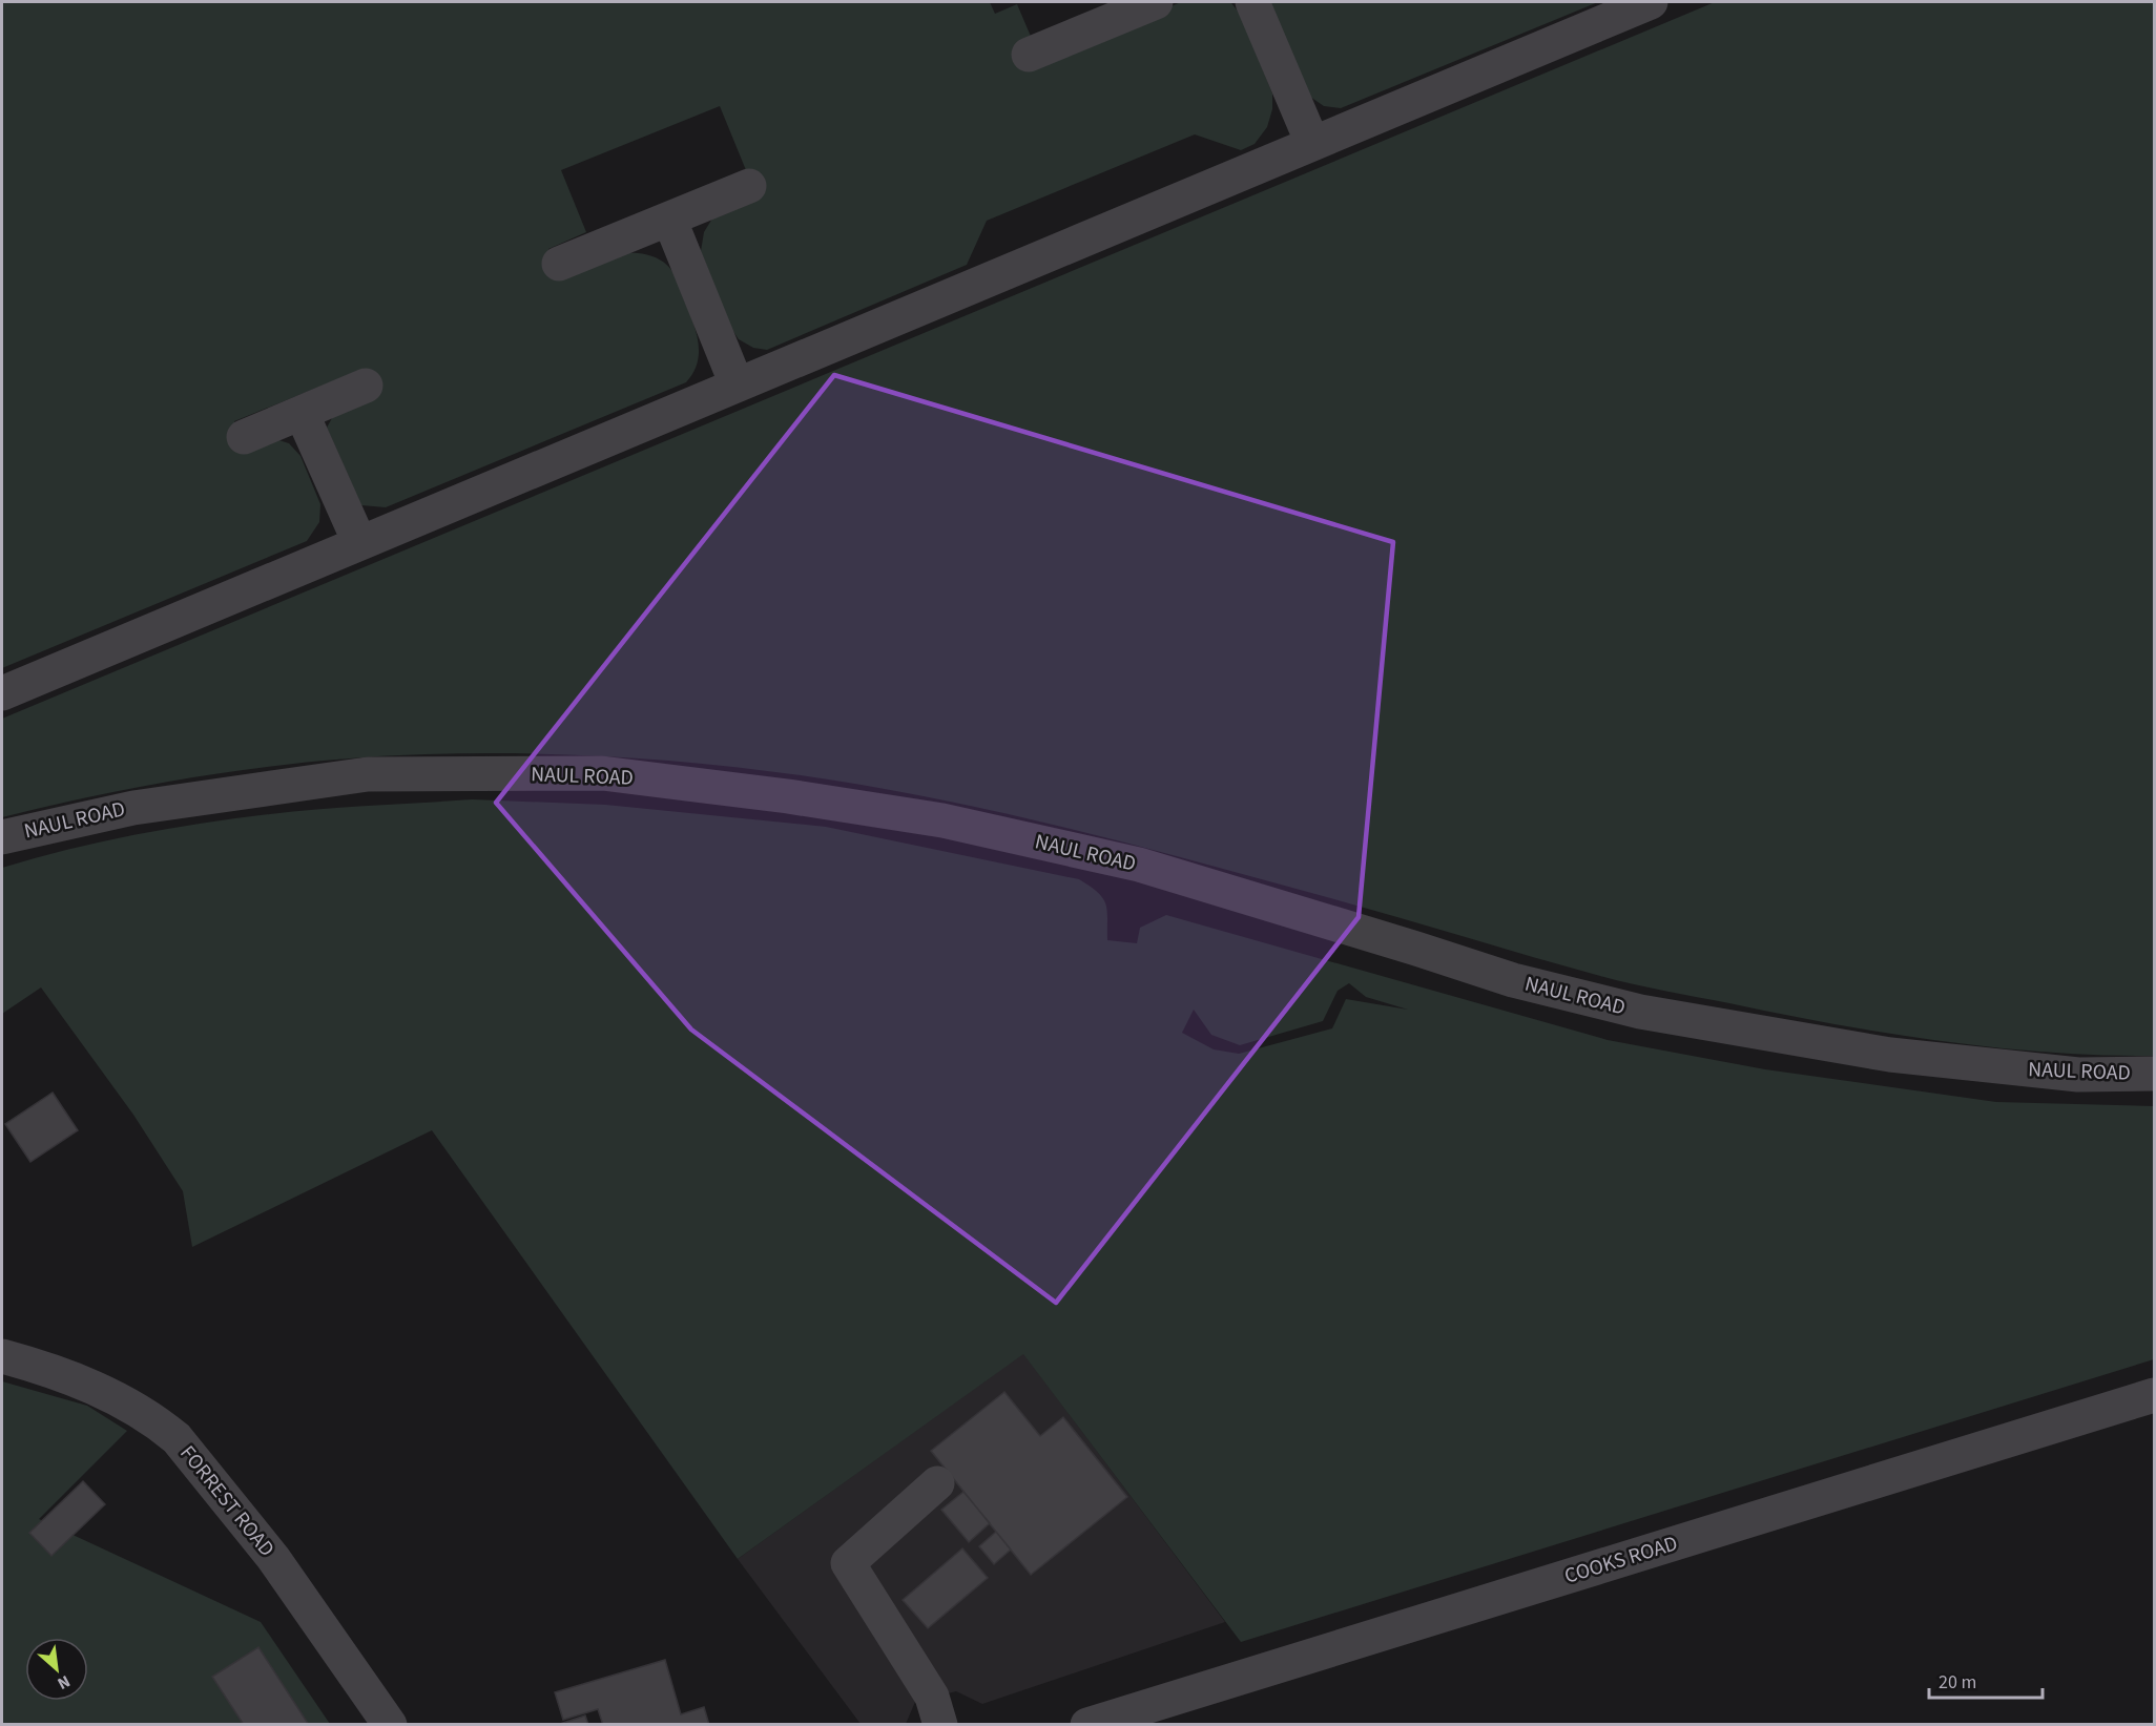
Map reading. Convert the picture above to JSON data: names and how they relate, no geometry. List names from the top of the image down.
{
  "streets": {
    "street": ["NAUL ROAD", "FORREST ROAD", "COOKS ROAD"]
  },
  "scale_bar": "20 m",
  "north": "bottom right"
}
